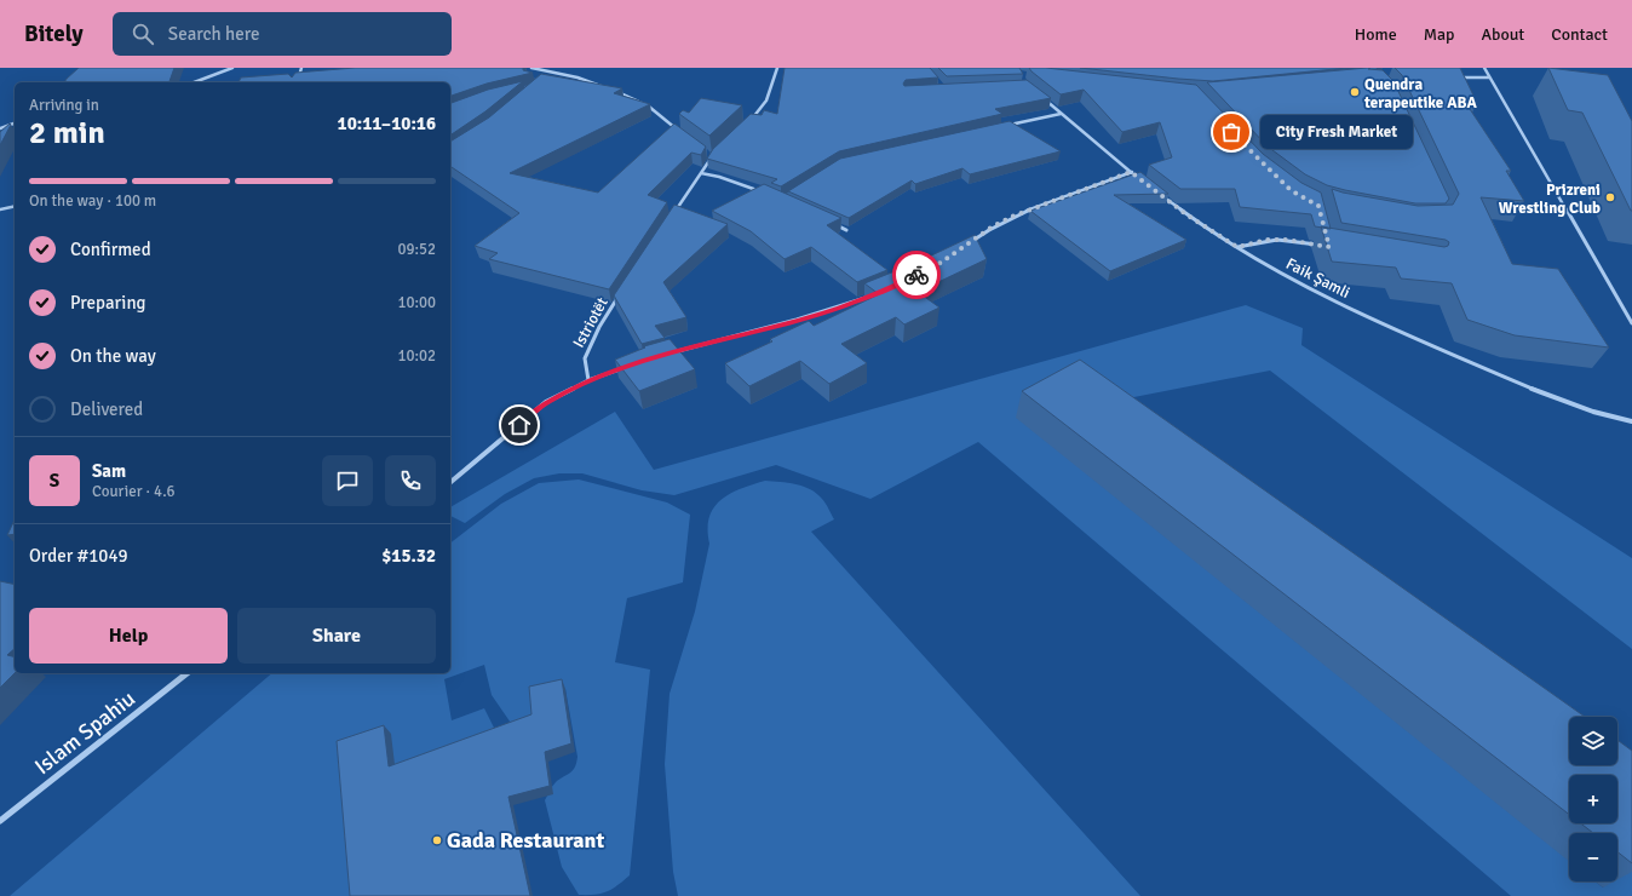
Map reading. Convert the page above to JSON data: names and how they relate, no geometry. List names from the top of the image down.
{
  "streets": {
    "street": ["Faik Şamli", "Istriotët", "Islam Spahiu"]
  },
  "places": [
    "Quendra terapeutike ABA",
    "City Fresh Market",
    "Prizreni Wrestling Club",
    "Gada Restaurant"
  ],
  "page": {
    "header": "Bitely",
    "search": "Search here",
    "nav": [
      "Home",
      "Map",
      "About",
      "Contact"
    ],
    "heading": ["2 min", "Arriving in", "10:11–10:16"],
    "panel": [
      "Sam",
      "Courier · 4.6",
      "Order #1049",
      "$15.32"
    ],
    "bubble": "City Fresh Market",
    "bar": "On the way · 100 m",
    "list": [
      ["Confirmed", "09:52"],
      ["Preparing", "10:00"],
      ["On the way", "10:02"],
      "Delivered"
    ],
    "round": "S",
    "buttons": ["Help", "Share"],
    "map_buttons": ["+", "−"]
  }
}
